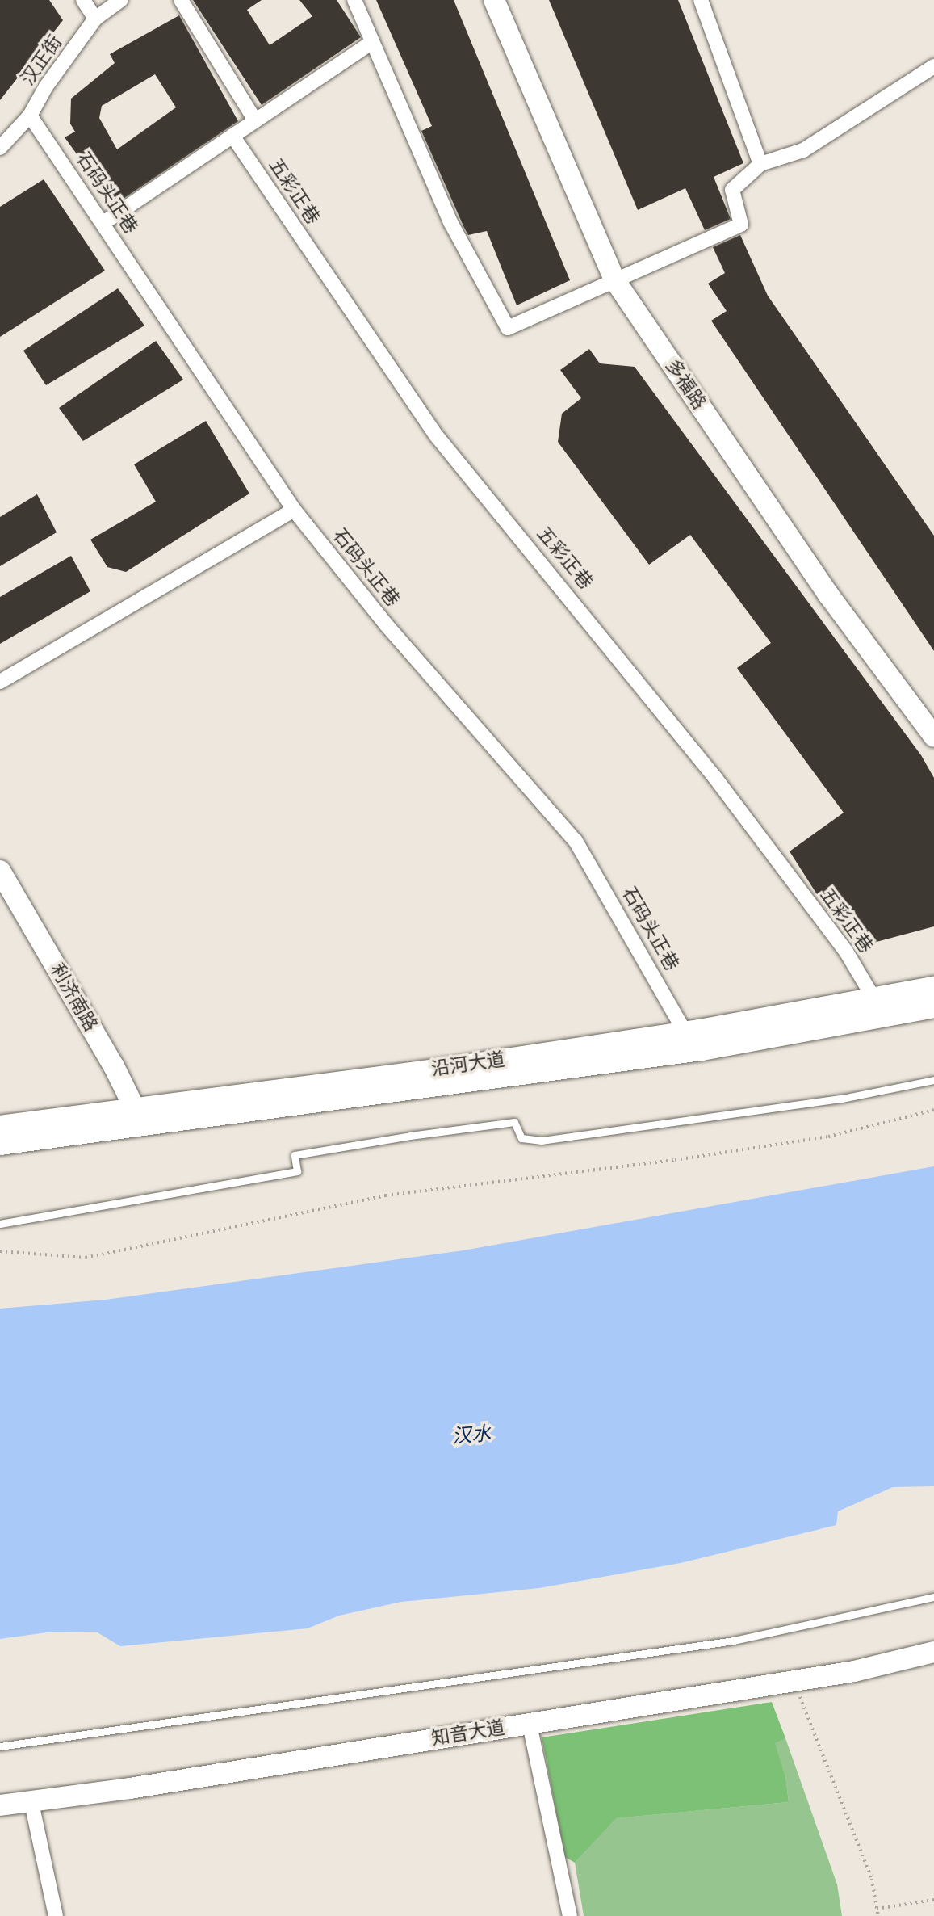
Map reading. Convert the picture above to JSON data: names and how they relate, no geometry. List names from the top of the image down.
{
  "streets": {
    "main road": [
      "多福路",
      "利济南路",
      "沿河大道",
      "知音大道"
    ],
    "street": ["汉正街", "五彩正巷", "石码头正巷"]
  },
  "crossings": [
    ["汉正街", "石码头正巷"],
    ["五彩正巷", "沿河大道"],
    ["石码头正巷", "沿河大道"],
    ["利济南路", "沿河大道"]
  ],
  "water": ["汉水"]
}
